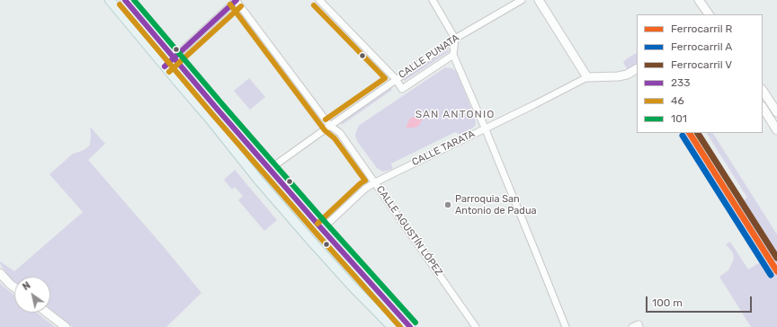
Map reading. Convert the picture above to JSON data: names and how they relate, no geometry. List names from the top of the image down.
{
  "streets": {
    "main road": ["CALLE TARATA"],
    "street": ["CALLE PUNATA", "CALLE AGUSTÍN LÓPEZ"]
  },
  "crossings": [
    ["CALLE PUNATA", "CALLE AGUSTÍN LÓPEZ"],
    ["CALLE TARATA", "CALLE AGUSTÍN LÓPEZ"]
  ],
  "districts": ["SAN ANTONIO"],
  "places": ["Parroquia San Antonio de Padua"],
  "lines": [
    "transit line 233",
    "transit line 101",
    "transit line 46",
    "rail line R",
    "rail line V",
    "rail line A"
  ],
  "legend": [
    "Ferrocarril R",
    "Ferrocarril A",
    "Ferrocarril V",
    "233",
    "46",
    "101"
  ],
  "scale_bar": "100 m",
  "north": "top left"
}
